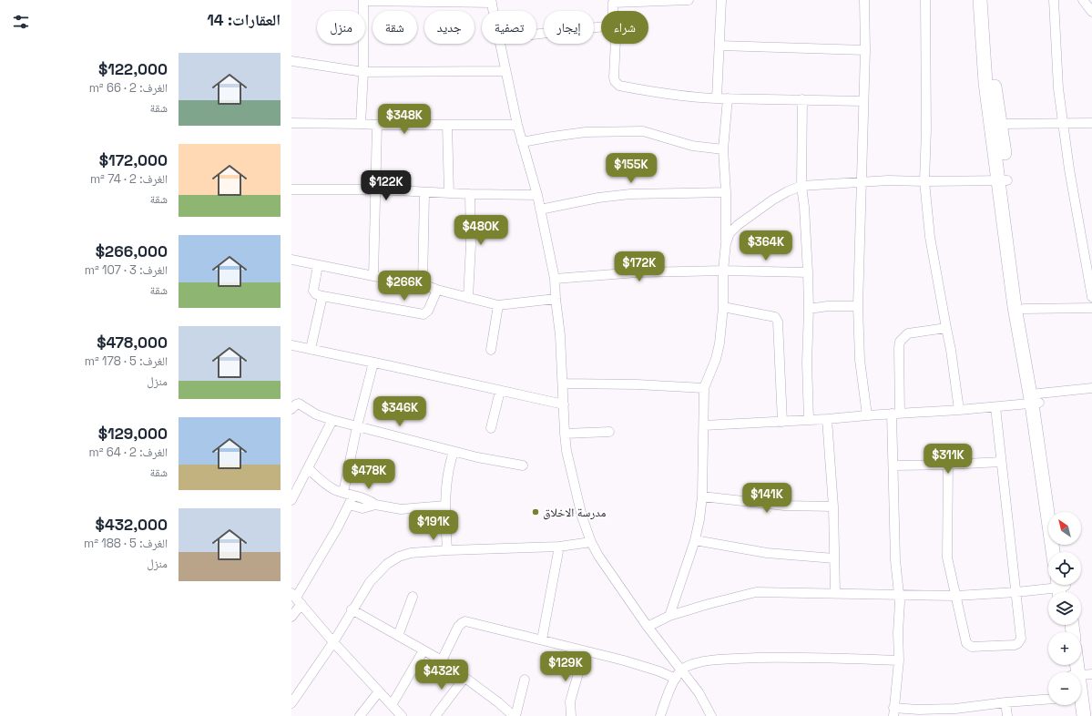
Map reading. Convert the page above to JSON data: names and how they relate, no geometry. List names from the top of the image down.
{
  "places": ["مدرسة الاخلاق"],
  "north": "top left",
  "page": {
    "heading": "العقارات: 14",
    "chip": [
      "شراء",
      "إيجار",
      "تصفية",
      "جديد",
      "شقة",
      "منزل"
    ],
    "list": [
      {
        "name": "$122,000",
        "note": "الغرف: 2 · 66 m² · شقة"
      },
      {
        "name": "$172,000",
        "note": "الغرف: 2 · 74 m² · شقة"
      },
      {
        "name": "$266,000",
        "note": "الغرف: 3 · 107 m² · شقة"
      },
      {
        "name": "$478,000",
        "note": "الغرف: 5 · 178 m² · منزل"
      },
      {
        "name": "$129,000",
        "note": "الغرف: 2 · 64 m² · شقة"
      },
      {
        "name": "$432,000",
        "note": "الغرف: 5 · 188 m² · منزل"
      }
    ],
    "price": [
      "$348K",
      "$155K",
      "$122K",
      "$480K",
      "$364K",
      "$172K",
      "$266K",
      "$346K",
      "$311K",
      "$478K",
      "$141K",
      "$191K",
      "$129K",
      "$432K"
    ],
    "map_buttons": ["+", "−"]
  }
}
